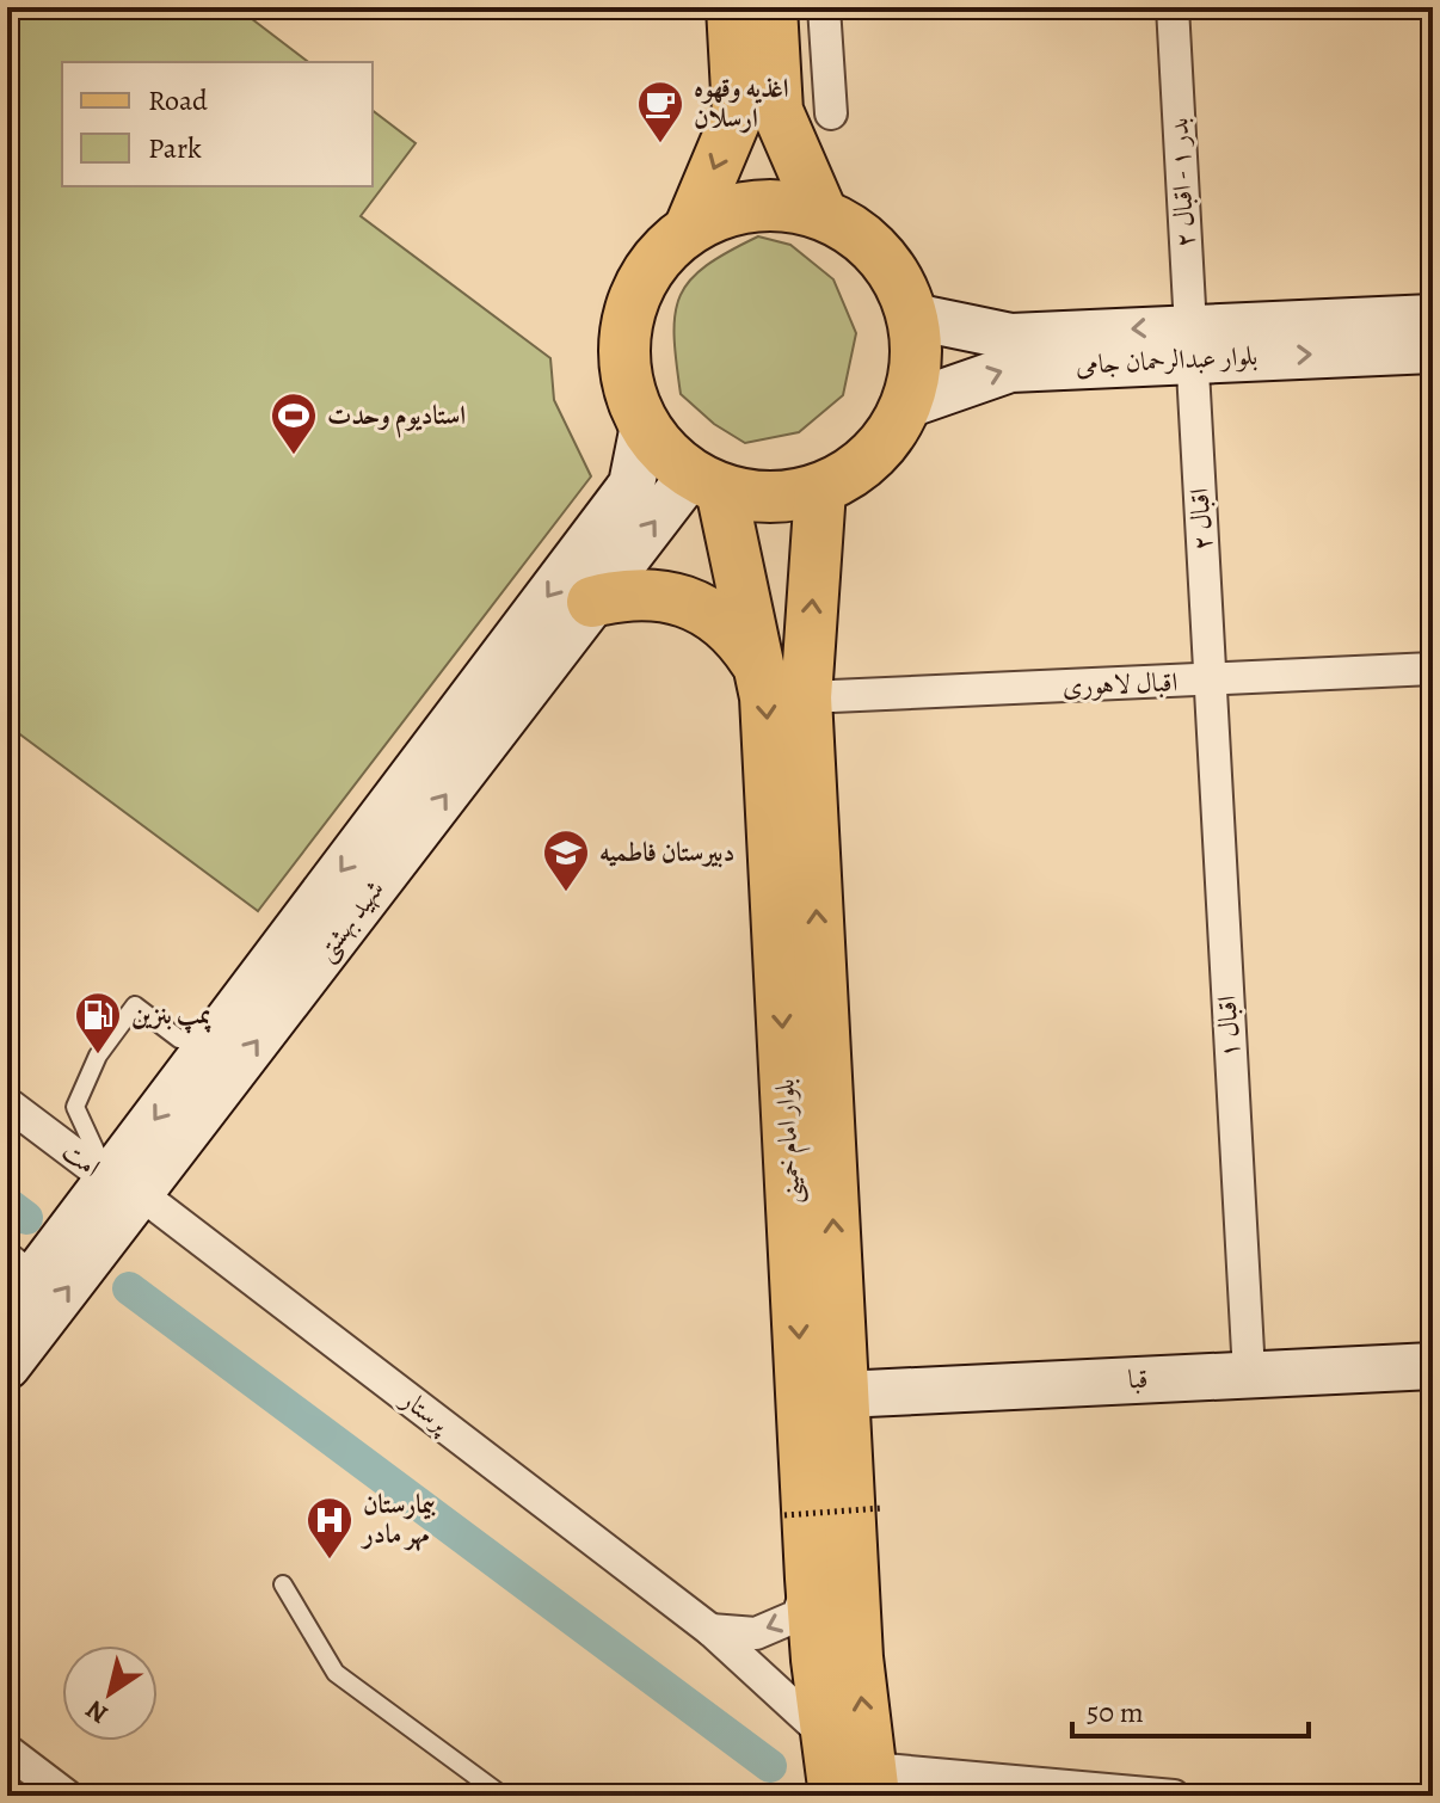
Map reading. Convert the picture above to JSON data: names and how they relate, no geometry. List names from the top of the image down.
{
  "streets": {
    "main road": [
      "بلوار عبدالرحمان جامی",
      "شهید بهشتی",
      "بلوار امام خمینی",
      "قبا"
    ],
    "street": [
      "بدر ۱ - اقبال ۲",
      "اقبال ۲",
      "اقبال لاهوری",
      "اقبال ۱",
      "امت",
      "پرستار"
    ]
  },
  "crossings": [
    ["بدر ۱ - اقبال ۲", "بلوار عبدالرحمان جامی"],
    ["بدر ۱ - اقبال ۲", "اقبال ۲"],
    ["بلوار عبدالرحمان جامی", "اقبال ۲"],
    ["بلوار عبدالرحمان جامی", "شهید بهشتی"],
    ["بلوار عبدالرحمان جامی", "بلوار امام خمینی"],
    ["اقبال ۲", "اقبال لاهوری"],
    ["اقبال ۲", "اقبال ۱"],
    ["اقبال لاهوری", "اقبال ۱"],
    ["اقبال لاهوری", "بلوار امام خمینی"],
    ["شهید بهشتی", "بلوار امام خمینی"],
    ["شهید بهشتی", "امت"],
    ["شهید بهشتی", "پرستار"],
    ["اقبال ۱", "قبا"],
    ["بلوار امام خمینی", "قبا"],
    ["بلوار امام خمینی", "پرستار"],
    ["امت", "پرستار"]
  ],
  "places": {
    "cafe": ["اغذیه وقهوه ارسلان"],
    "sports": ["استادیوم وحدت"],
    "school or university": ["دبیرستان فاطمیه"],
    "fuel station": ["پمپ بنزین"],
    "hospital": ["بیمارستان مهر مادر"]
  },
  "legend": ["Road", "Park"],
  "scale_bar": "50 m",
  "north": "bottom left"
}
